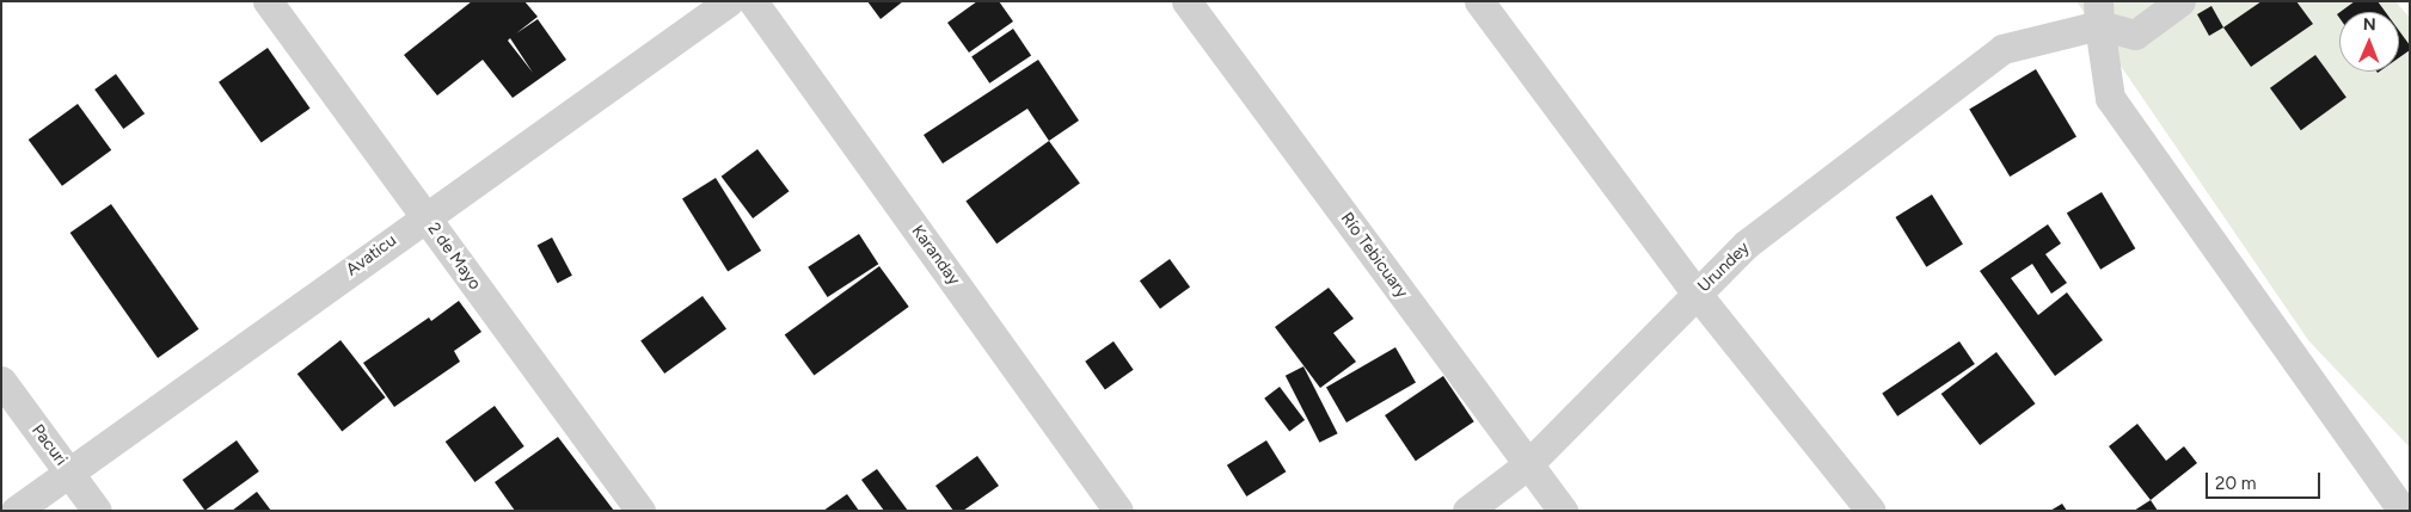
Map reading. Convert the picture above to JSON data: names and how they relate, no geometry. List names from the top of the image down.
{
  "streets": {
    "street": [
      "Avaticu",
      "Karanday",
      "Río Tebicuary",
      "2 de Mayo",
      "Urundey",
      "Pacuri"
    ]
  },
  "crossings": [
    ["Avaticu", "2 de Mayo"],
    ["Avaticu", "Pacuri"],
    ["Río Tebicuary", "Urundey"]
  ],
  "scale_bar": "20 m",
  "north": "top"
}
